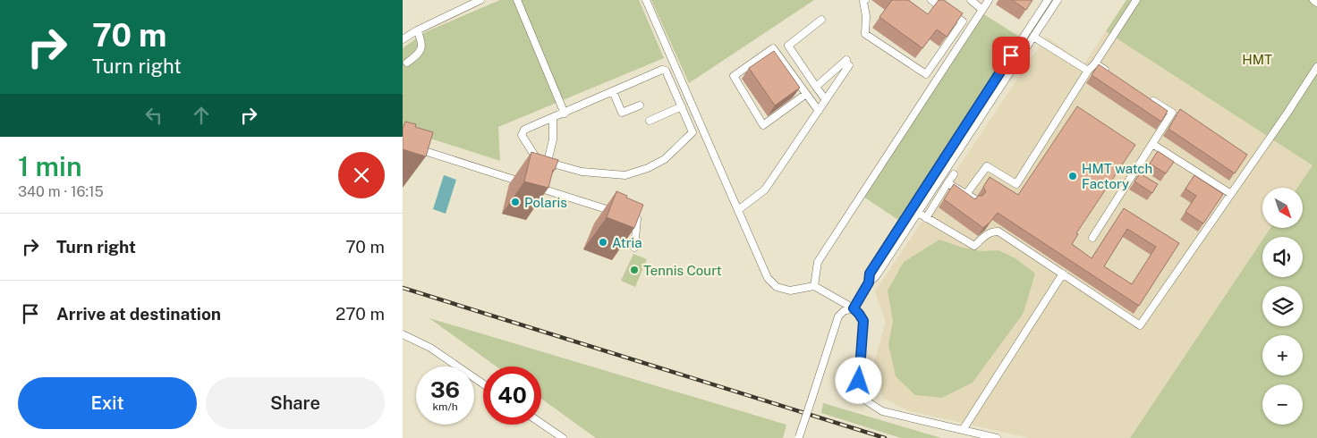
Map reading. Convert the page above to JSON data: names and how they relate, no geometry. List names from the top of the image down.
{
  "parks": ["HMT"],
  "places": [
    "HMT watch Factory",
    "Polaris",
    "Atria",
    "Tennis Court"
  ],
  "north": "bottom right",
  "page": {
    "turn": ["70 m", "Turn right"],
    "heading": ["1 min", "340 m · 16:15"],
    "map_buttons": ["+", "−"],
    "list": [
      {
        "name": "Turn right",
        "value": "70 m"
      },
      {
        "name": "Arrive at destination",
        "value": "270 m"
      }
    ],
    "speed": "36 km/h",
    "limit": "40",
    "buttons": ["Exit", "Share"]
  }
}
